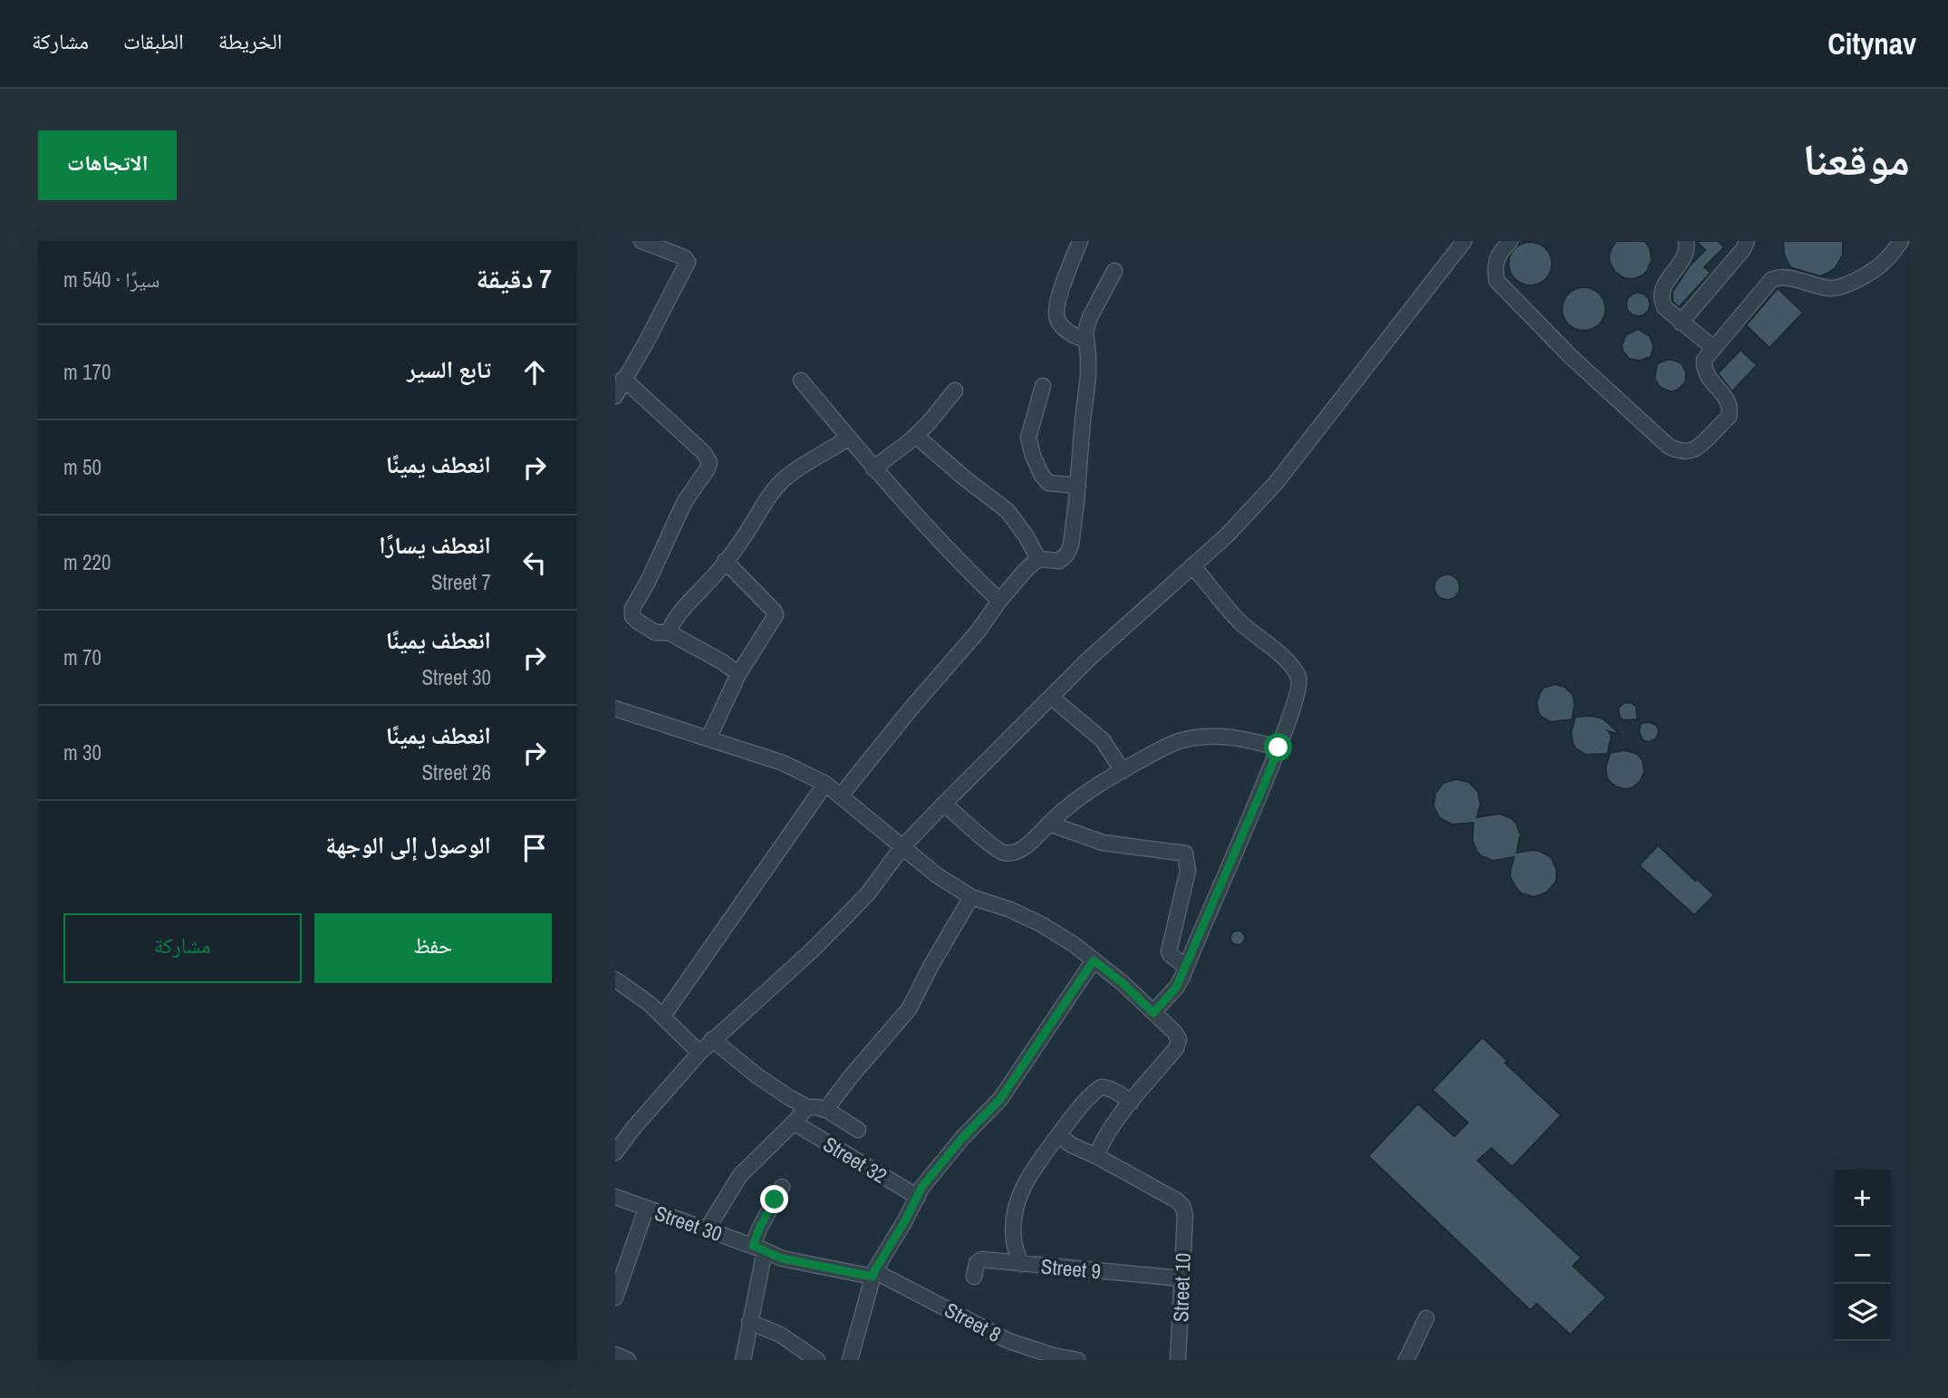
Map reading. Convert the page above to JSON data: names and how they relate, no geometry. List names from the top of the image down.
{
  "streets": {
    "street": [
      "Street 32",
      "Street 30",
      "Street 9",
      "Street 10",
      "Street 8"
    ]
  },
  "crossings": [
    ["Street 30", "Street 8"],
    ["Street 9", "Street 10"]
  ],
  "page": {
    "header": "Citynav",
    "nav": ["الخريطة", "الطبقات", "مشاركة"],
    "title": "موقعنا",
    "buttons": [
      "الاتجاهات",
      ["حفظ", "مشاركة"]
    ],
    "heading": ["7 دقيقة", "سيرًا · 540 m"],
    "list": [
      ["تابع السير", "170 m"],
      ["انعطف يمينًا", "50 m"],
      ["انعطف يسارًا", "Street 7", "220 m"],
      ["انعطف يمينًا", "Street 30", "70 m"],
      ["انعطف يمينًا", "Street 26", "30 m"],
      "الوصول إلى الوجهة"
    ],
    "map_buttons": ["+", "−"]
  }
}
